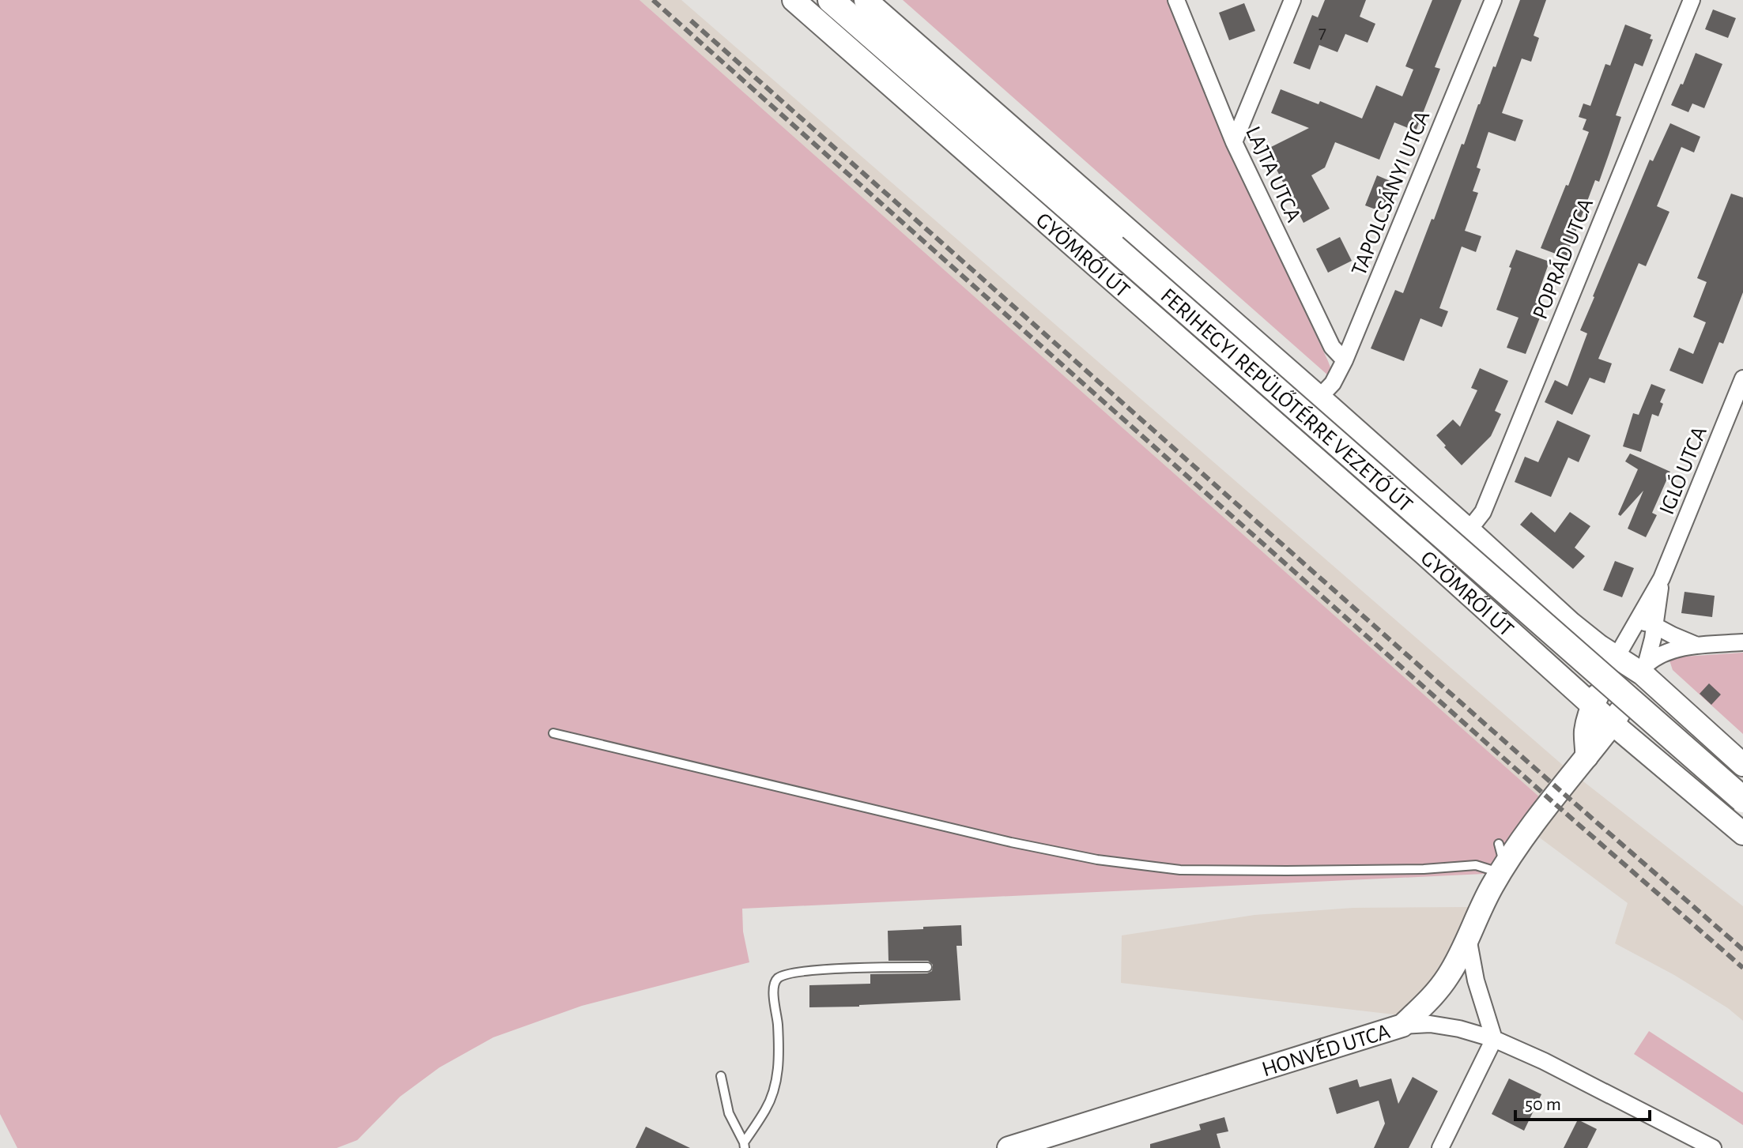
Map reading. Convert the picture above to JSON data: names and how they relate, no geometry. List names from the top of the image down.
{
  "streets": {
    "main road": ["FERIHEGYI REPÜLŐTÉRRE VEZETŐ ÚT"],
    "street": [
      "LAJTA UTCA",
      "TAPOLCSÁNYI UTCA",
      "GYÖMRŐI ÚT",
      "POPRÁD UTCA",
      "IGLÓ UTCA",
      "HONVÉD UTCA"
    ]
  },
  "crossings": [
    ["LAJTA UTCA", "TAPOLCSÁNYI UTCA"],
    ["GYÖMRŐI ÚT", "HONVÉD UTCA"],
    ["IGLÓ UTCA", "HONVÉD UTCA"]
  ],
  "house_numbers": ["7"],
  "scale_bar": "50 m"
}
